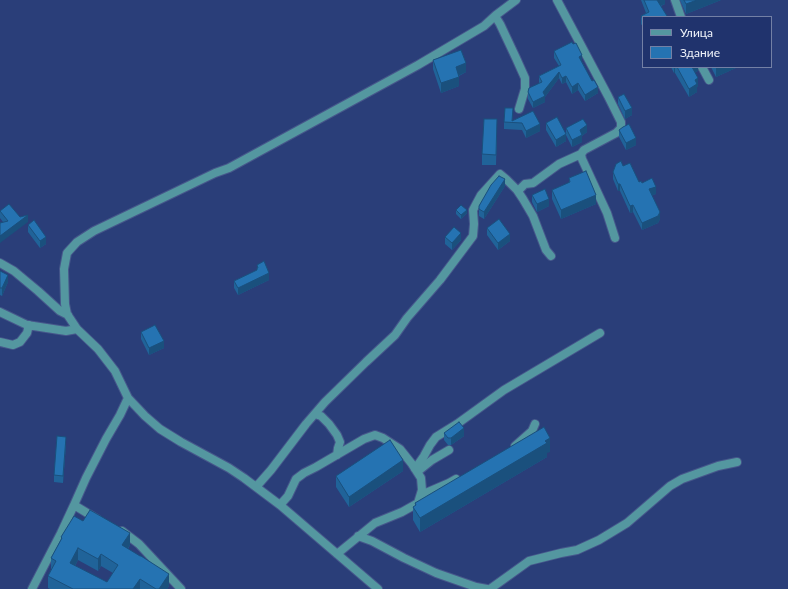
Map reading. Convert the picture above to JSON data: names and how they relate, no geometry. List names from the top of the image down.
{
  "legend": ["Улица", "Здание"]
}
